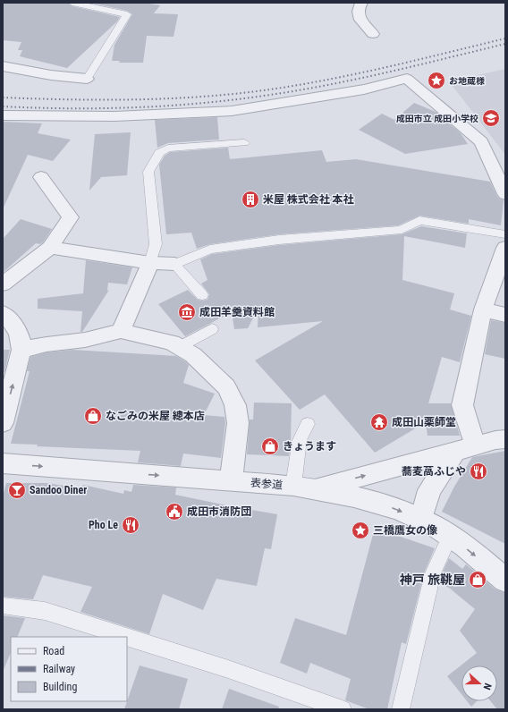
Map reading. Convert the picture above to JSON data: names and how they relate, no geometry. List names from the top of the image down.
{
  "streets": {
    "street": ["表参道"]
  },
  "places": {
    "place": ["お地蔵様", "三橋鷹女の像"],
    "school or university": ["成田市立 成田小学校"],
    "building": ["米屋 株式会社 本社"],
    "museum": ["成田羊羹資料館"],
    "shop": ["なごみの米屋 總本店", "きょうます", "神戸 旅鞉屋"],
    "temple": ["成田山薬師堂"],
    "restaurant": ["蕎麦萵ふじや", "Pho Le"],
    "bar": ["Sandoo Diner"],
    "public building": ["成田市消防団"]
  },
  "legend": ["Road", "Railway", "Building"],
  "north": "right"
}
